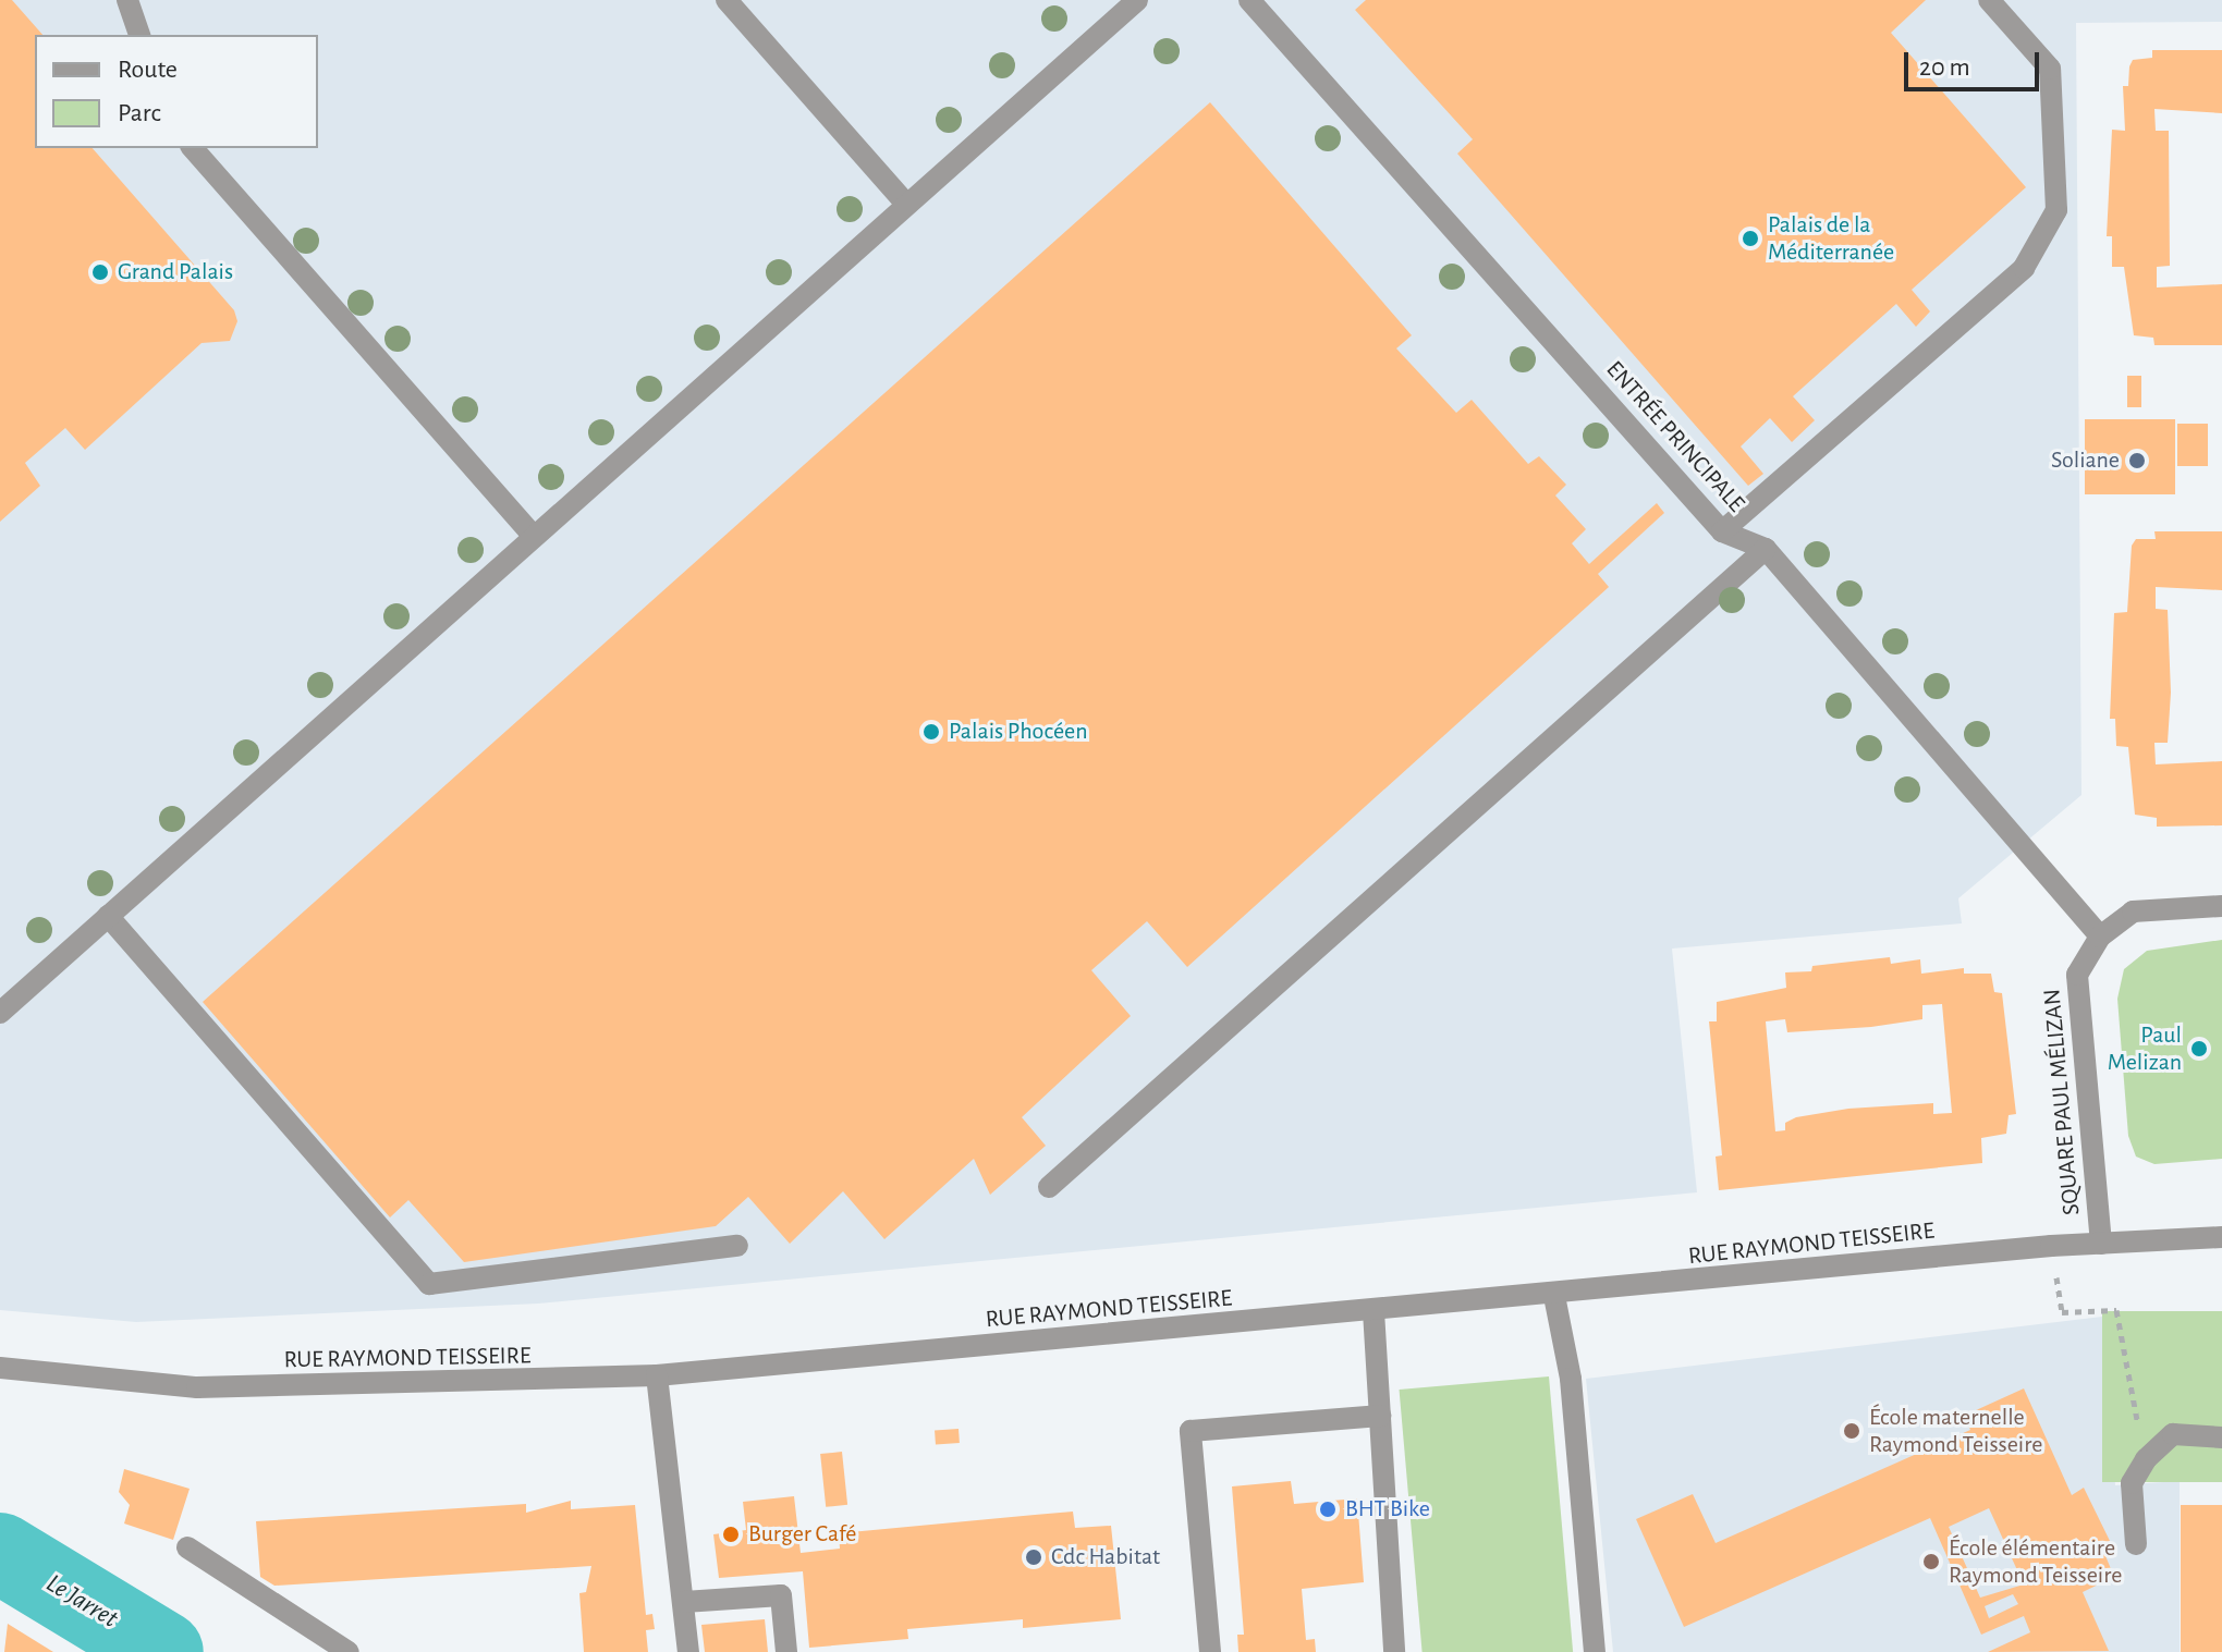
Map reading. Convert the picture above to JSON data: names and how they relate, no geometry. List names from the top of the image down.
{
  "streets": {
    "street": ["ENTRÉE PRINCIPALE", "SQUARE PAUL MÉLIZAN", "RUE RAYMOND TEISSEIRE"]
  },
  "crossings": [
    ["ENTRÉE PRINCIPALE", "SQUARE PAUL MÉLIZAN"],
    ["SQUARE PAUL MÉLIZAN", "RUE RAYMOND TEISSEIRE"]
  ],
  "water": ["Le Jarret"],
  "places": [
    "Palais de la Méditerranée",
    "Grand Palais",
    "Soliane",
    "Palais Phocéen",
    "Paul Melizan",
    "École maternelle Raymond Teisseire",
    "BHT Bike",
    "Burger Café",
    "Cdc Habitat",
    "École élémentaire Raymond Teisseire"
  ],
  "legend": ["Route", "Parc"],
  "scale_bar": "20 m"
}
